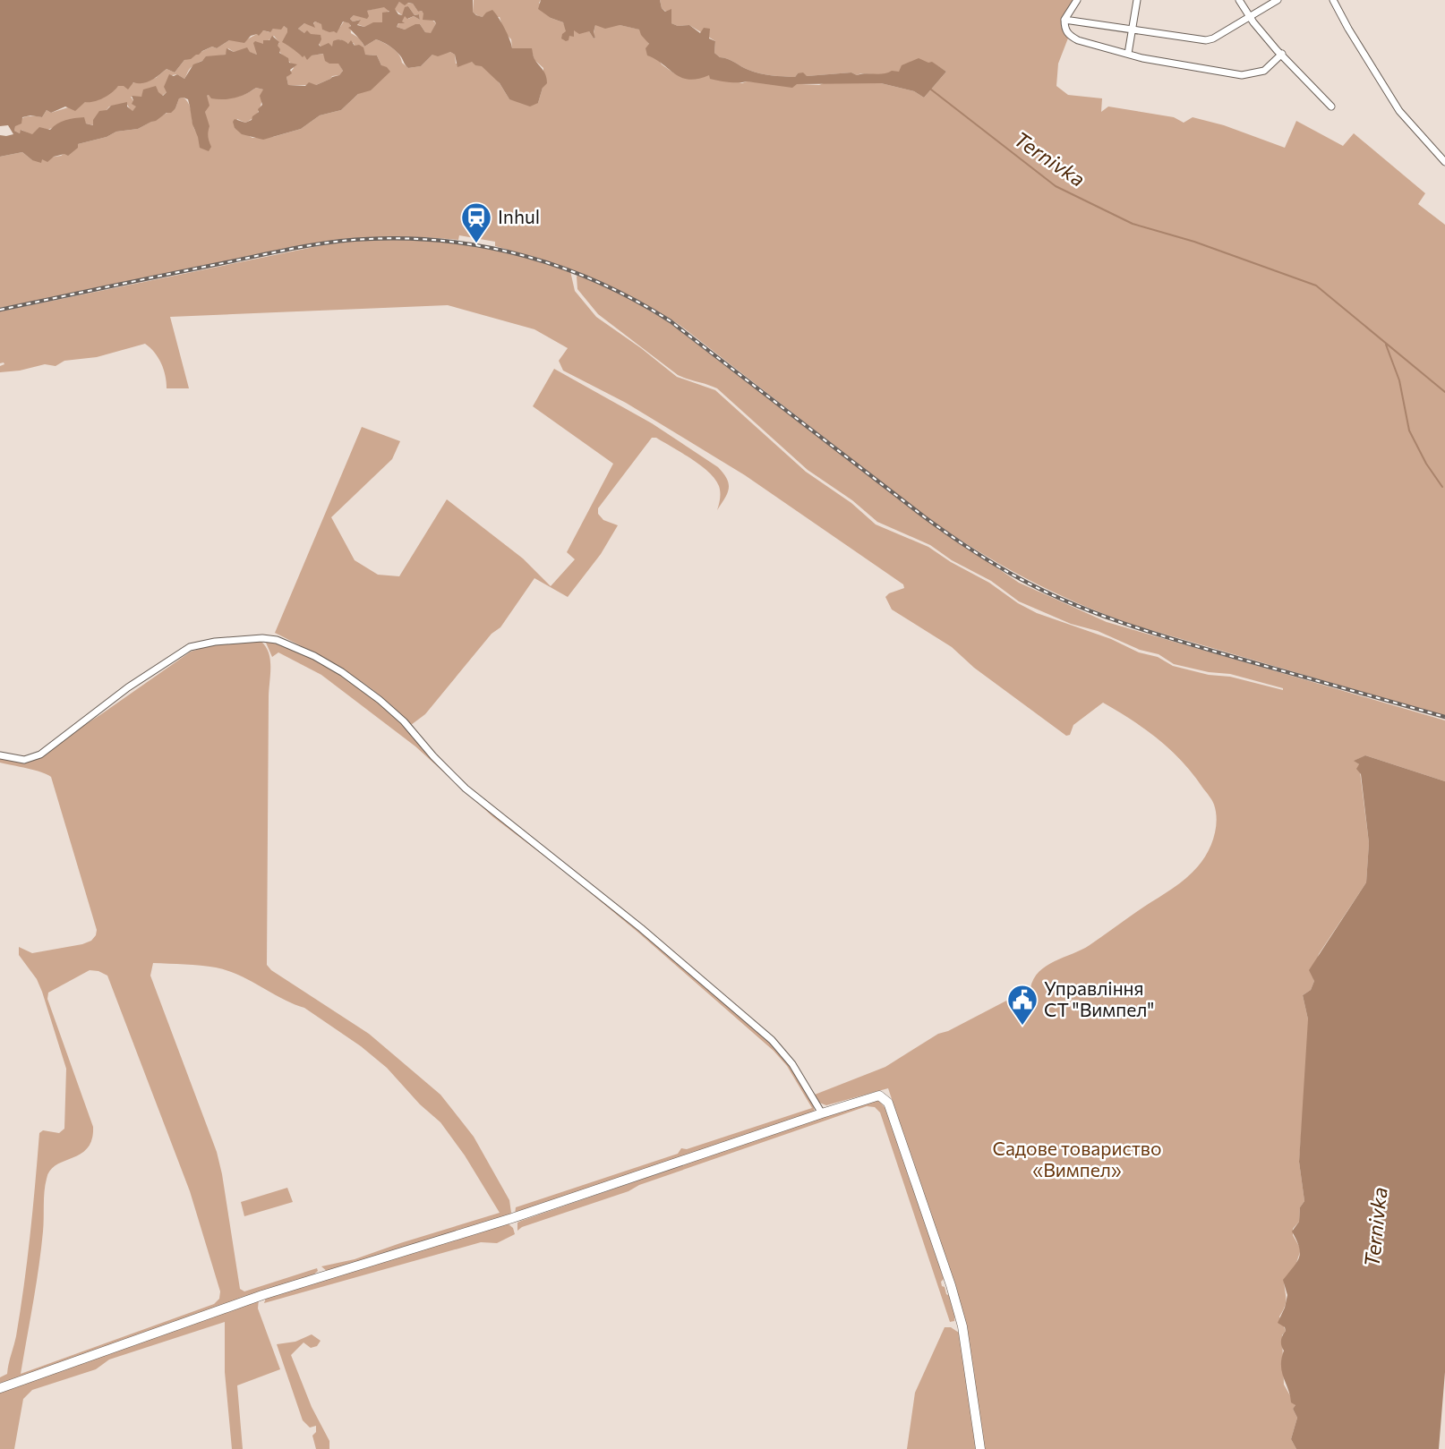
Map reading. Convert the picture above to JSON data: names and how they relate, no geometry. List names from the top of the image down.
{
  "water": ["Ternivka"],
  "parks": ["Садове товариство «Вимпел»"],
  "places": {
    "station": ["Inhul"],
    "public building": ["Управління СТ \"Вимпел\""]
  }
}
